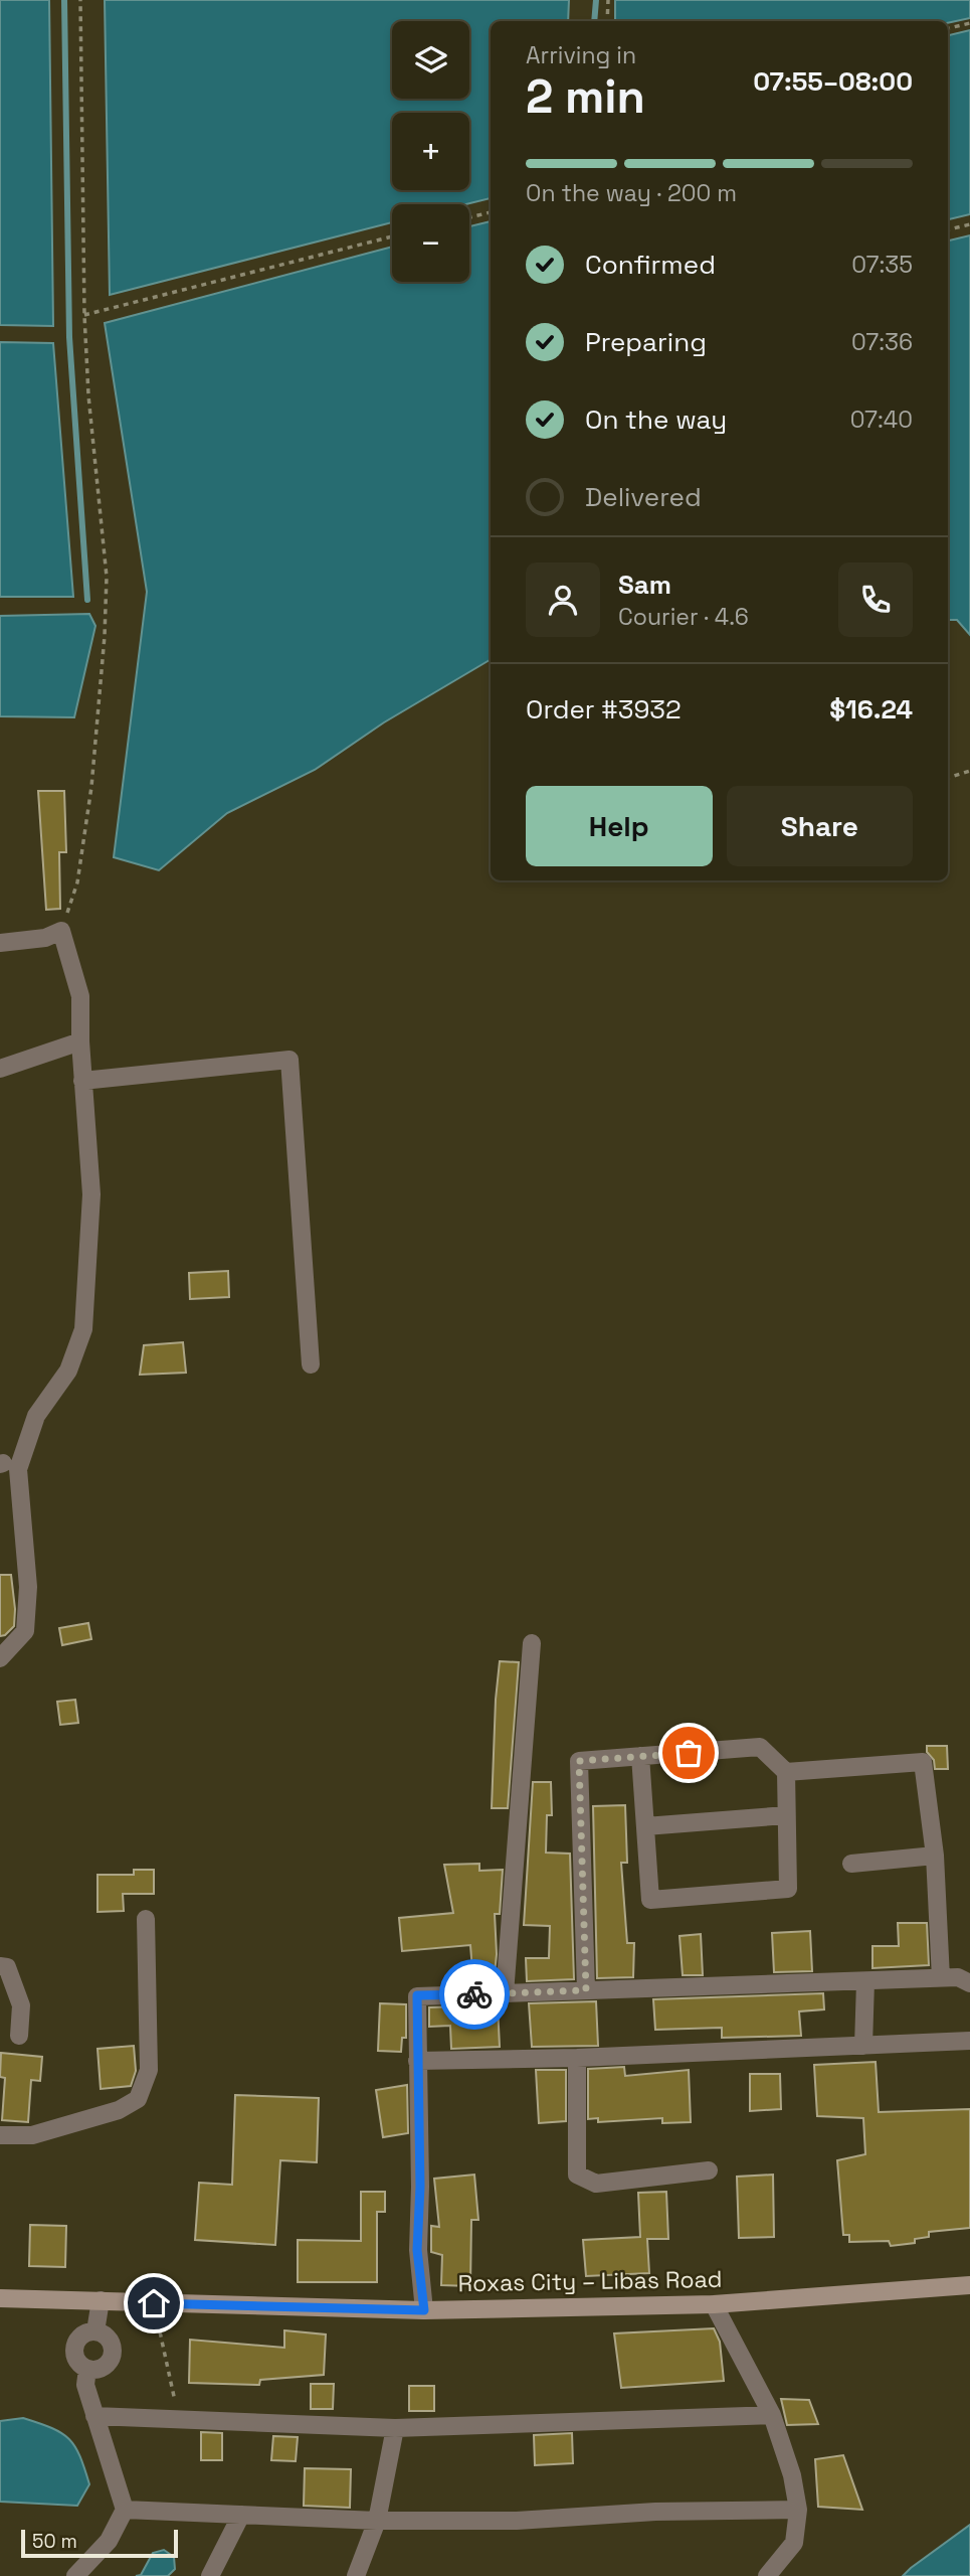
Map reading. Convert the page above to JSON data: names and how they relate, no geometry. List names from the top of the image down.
{
  "streets": {
    "main road": ["Roxas City – Libas Road"]
  },
  "scale_bar": "50 m",
  "page": {
    "map_buttons": ["+", "−"],
    "heading": ["2 min", "Arriving in", "07:55–08:00"],
    "panel": [
      "Sam",
      "Courier · 4.6",
      "Order #3932",
      "$16.24"
    ],
    "bar": "On the way · 200 m",
    "list": [
      ["Confirmed", "07:35"],
      ["Preparing", "07:36"],
      ["On the way", "07:40"],
      "Delivered"
    ],
    "buttons": ["Help", "Share"],
    "scale": "50 m"
  }
}
